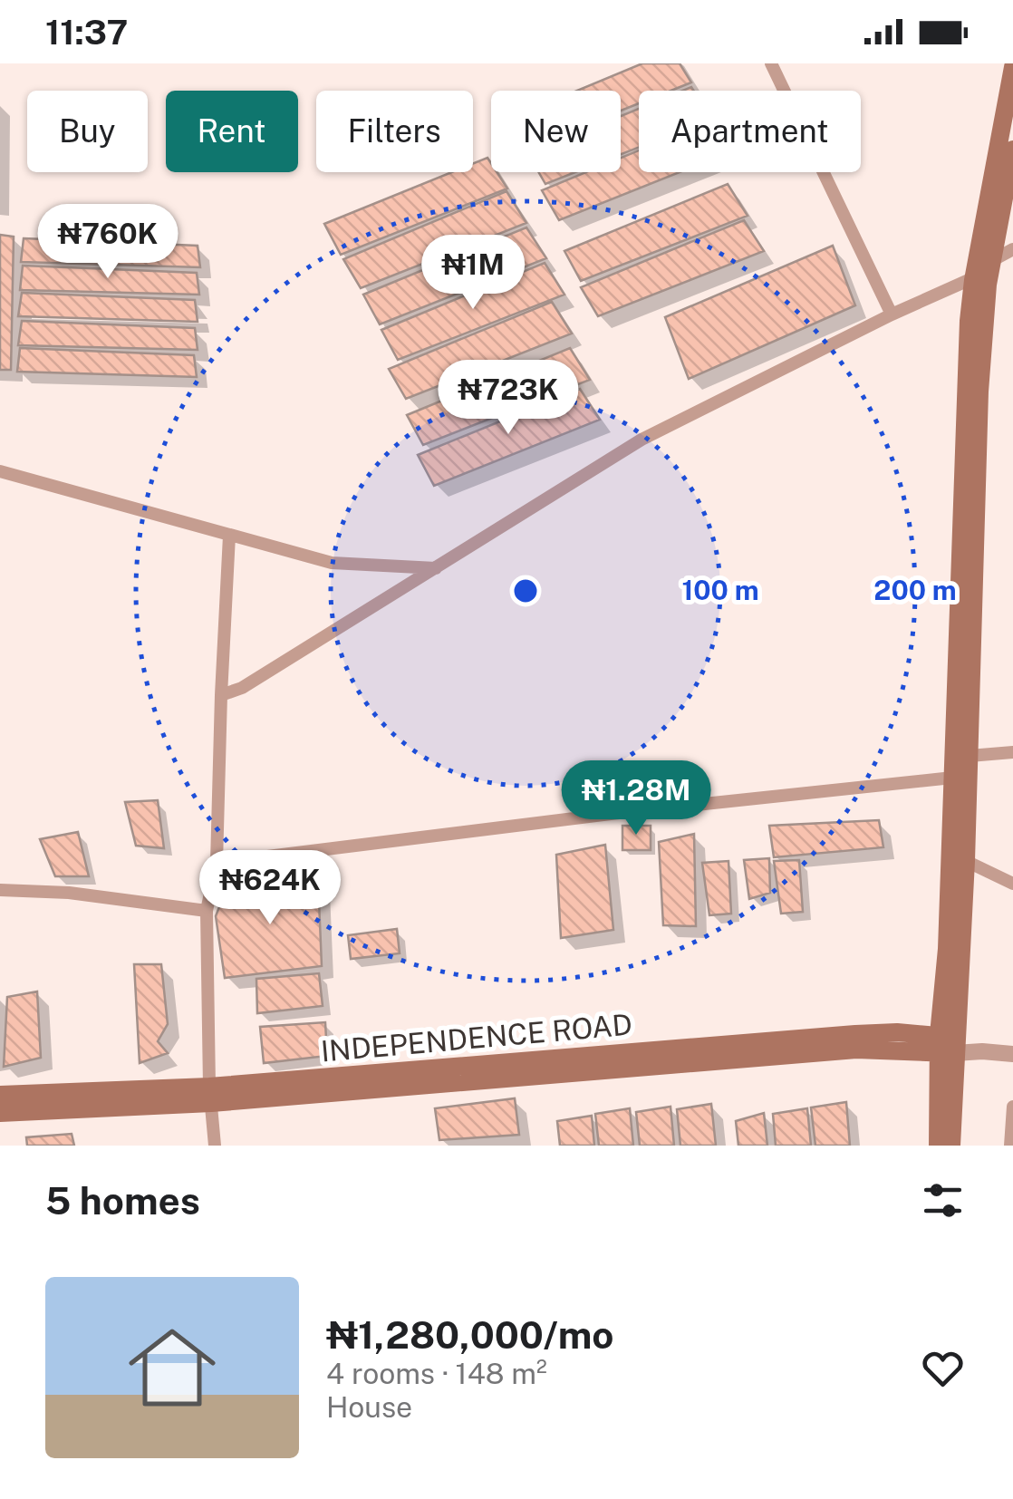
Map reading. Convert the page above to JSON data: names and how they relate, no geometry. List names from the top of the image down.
{
  "streets": {
    "main road": ["INDEPENDENCE ROAD"]
  },
  "page": {
    "status": "11:37",
    "chip": [
      "Buy",
      "Rent",
      "Filters",
      "New",
      "Apartment"
    ],
    "price": [
      "₦760K",
      "₦1M",
      "₦723K",
      "₦1.28M",
      "₦624K"
    ],
    "heading": "5 homes",
    "list": [
      {
        "name": "₦1,280,000/mo",
        "note": "4 rooms · 148 m² · House"
      }
    ]
  },
  "rings": ["100 m", "200 m"]
}
